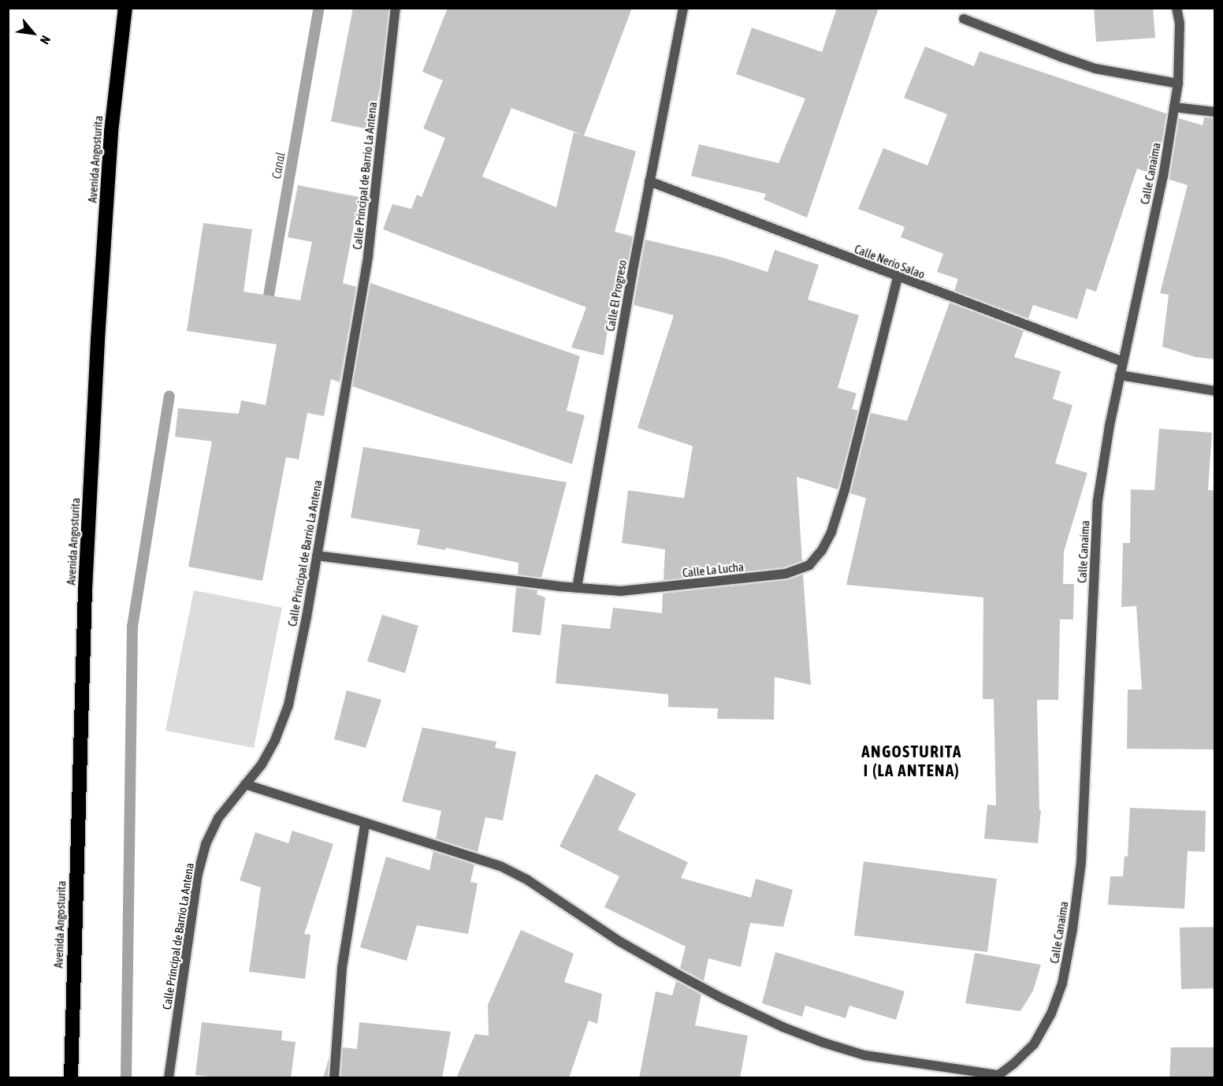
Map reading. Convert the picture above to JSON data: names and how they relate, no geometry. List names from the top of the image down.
{
  "streets": {
    "highway": ["Avenida Angosturita"],
    "street": [
      "Calle Canaima",
      "Calle Principal de Barrio La Antena",
      "Calle Nerio Salao",
      "Calle El Progreso",
      "Calle La Lucha"
    ]
  },
  "crossings": [
    ["Calle Canaima", "Calle Nerio Salao"],
    ["Calle Principal de Barrio La Antena", "Calle La Lucha"],
    ["Calle Nerio Salao", "Calle El Progreso"],
    ["Calle Nerio Salao", "Calle La Lucha"],
    ["Calle El Progreso", "Calle La Lucha"]
  ],
  "districts": ["ANGOSTURITA I (LA ANTENA)"],
  "water": ["Canal"],
  "north": "bottom right"
}
